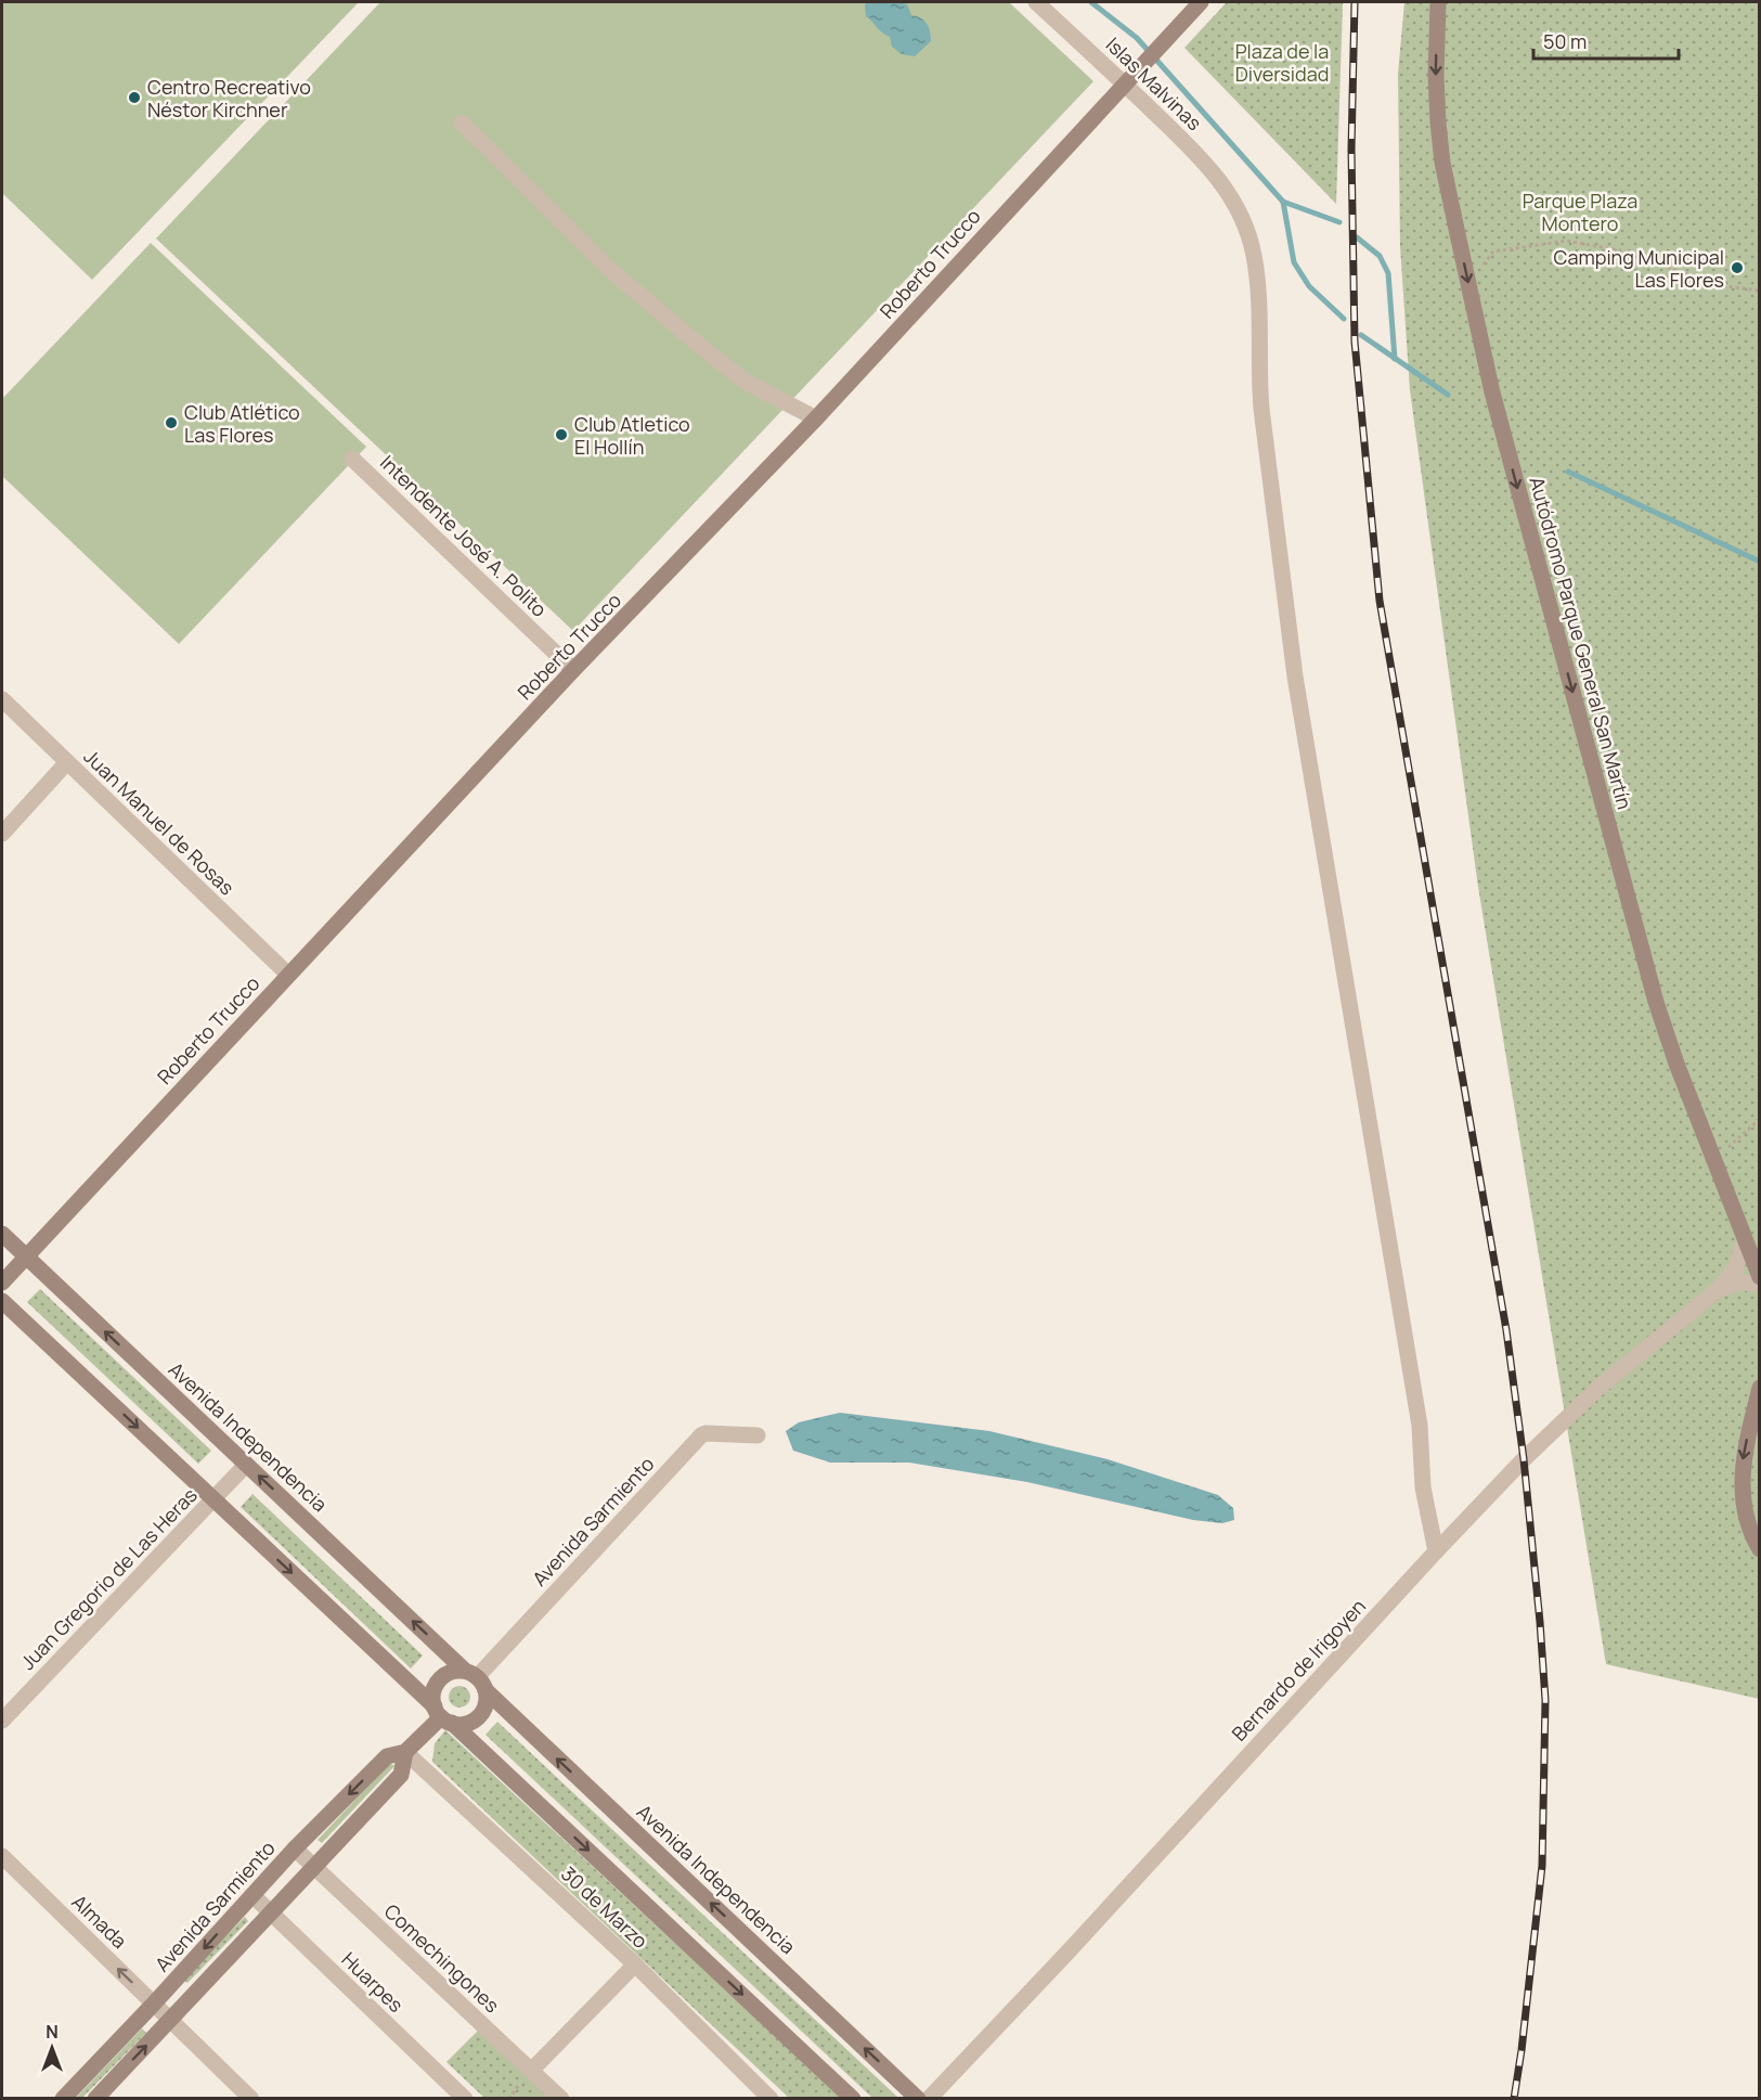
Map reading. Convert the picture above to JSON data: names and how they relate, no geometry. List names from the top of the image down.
{
  "streets": {
    "main road": [
      "Roberto Trucco",
      "Autódromo Parque General San Martín",
      "Avenida Independencia",
      "Avenida Sarmiento"
    ],
    "street": [
      "Islas Malvinas",
      "Intendente José A. Polito",
      "Juan Manuel de Rosas",
      "Juan Gregorio de Las Heras",
      "Bernardo de Irigoyen",
      "30 de Marzo",
      "Almada",
      "Comechingones",
      "Huarpes"
    ]
  },
  "crossings": [
    ["Islas Malvinas", "Roberto Trucco"],
    ["Islas Malvinas", "Bernardo de Irigoyen"],
    ["Roberto Trucco", "Intendente José A. Polito"],
    ["Roberto Trucco", "Juan Manuel de Rosas"],
    ["Roberto Trucco", "Avenida Independencia"],
    ["Autódromo Parque General San Martín", "Bernardo de Irigoyen"],
    ["Avenida Independencia", "Avenida Sarmiento"],
    ["Avenida Independencia", "Juan Gregorio de Las Heras"],
    ["Avenida Sarmiento", "30 de Marzo"],
    ["Avenida Sarmiento", "Almada"],
    ["Avenida Sarmiento", "Comechingones"],
    ["Avenida Sarmiento", "Huarpes"]
  ],
  "one_way": ["Autódromo Parque General San Martín", "Almada"],
  "parks": ["Plaza de la Diversidad", "Parque Plaza Montero"],
  "places": [
    "Centro Recreativo Néstor Kirchner",
    "Camping Municipal Las Flores",
    "Club Atlético Las Flores",
    "Club Atletico El Hollín"
  ],
  "scale_bar": "50 m",
  "north": "top"
}
